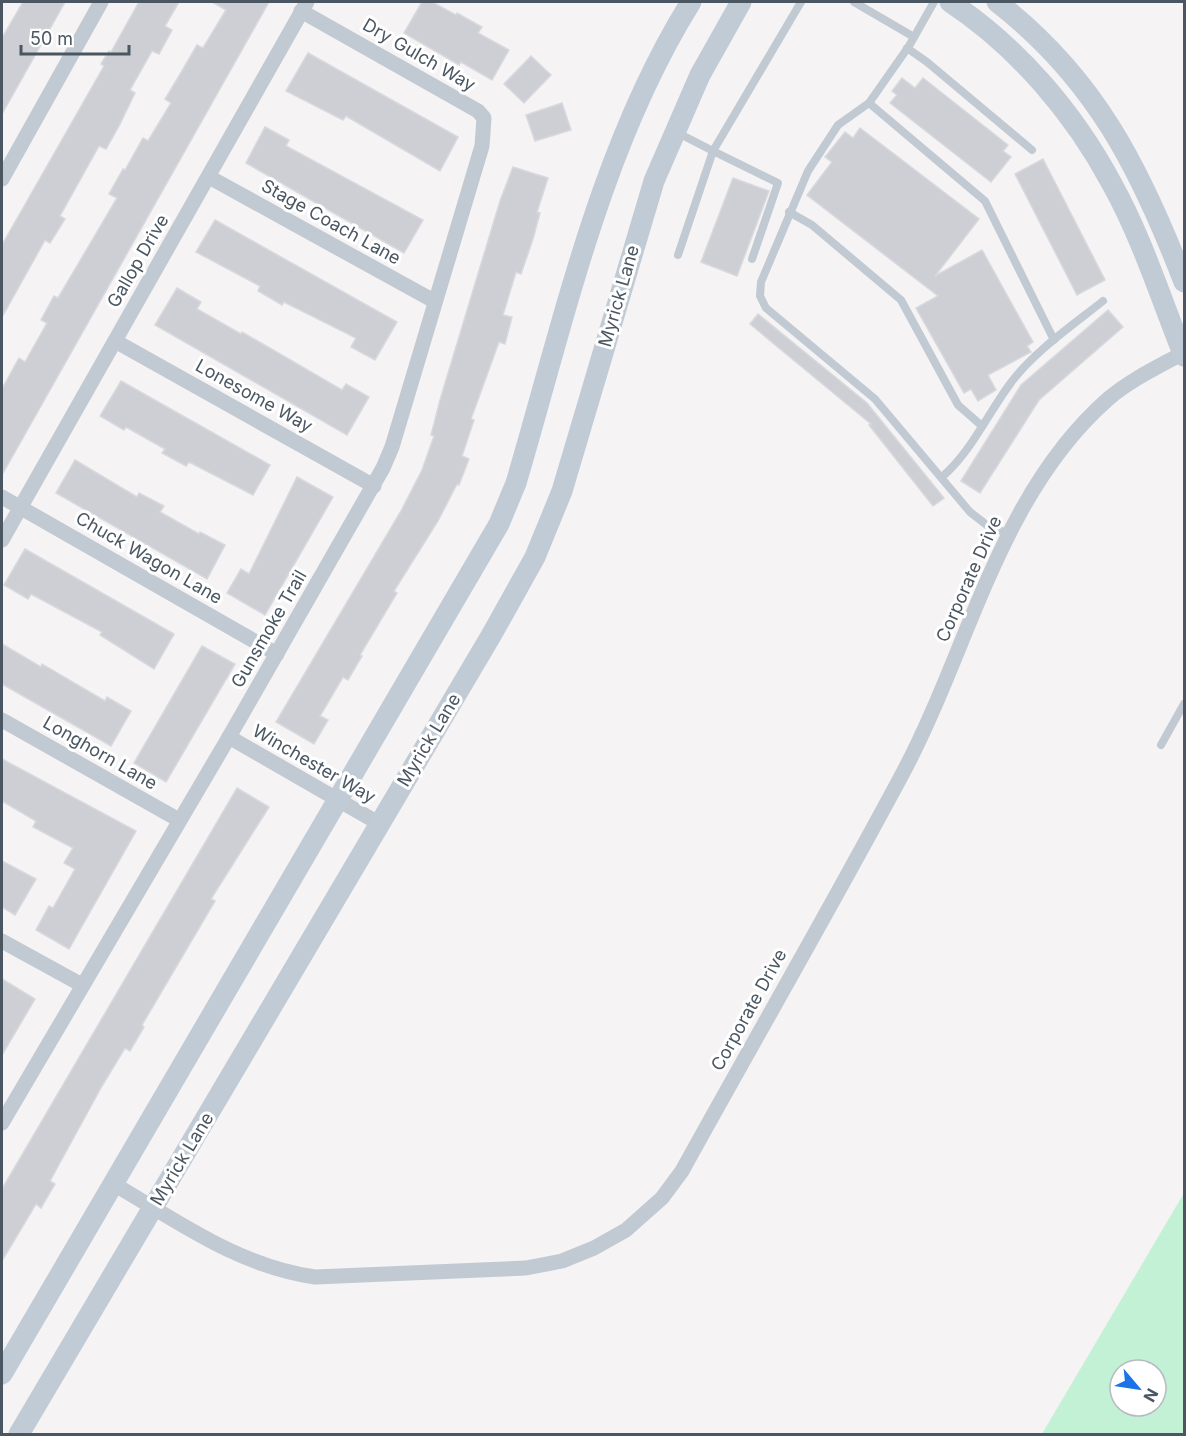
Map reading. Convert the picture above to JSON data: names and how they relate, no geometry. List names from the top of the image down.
{
  "streets": {
    "street": [
      "Dry Gulch Way",
      "Stage Coach Lane",
      "Gallop Drive",
      "Myrick Lane",
      "Lonesome Way",
      "Chuck Wagon Lane",
      "Corporate Drive",
      "Gunsmoke Trail",
      "Longhorn Lane",
      "Winchester Way"
    ]
  },
  "crossings": [
    ["Dry Gulch Way", "Gallop Drive"],
    ["Dry Gulch Way", "Gunsmoke Trail"],
    ["Stage Coach Lane", "Gallop Drive"],
    ["Stage Coach Lane", "Gunsmoke Trail"],
    ["Gallop Drive", "Lonesome Way"],
    ["Gallop Drive", "Chuck Wagon Lane"],
    ["Myrick Lane", "Corporate Drive"],
    ["Myrick Lane", "Winchester Way"],
    ["Lonesome Way", "Gunsmoke Trail"],
    ["Chuck Wagon Lane", "Gunsmoke Trail"],
    ["Gunsmoke Trail", "Longhorn Lane"],
    ["Gunsmoke Trail", "Winchester Way"]
  ],
  "scale_bar": "50 m",
  "north": "bottom right"
}
